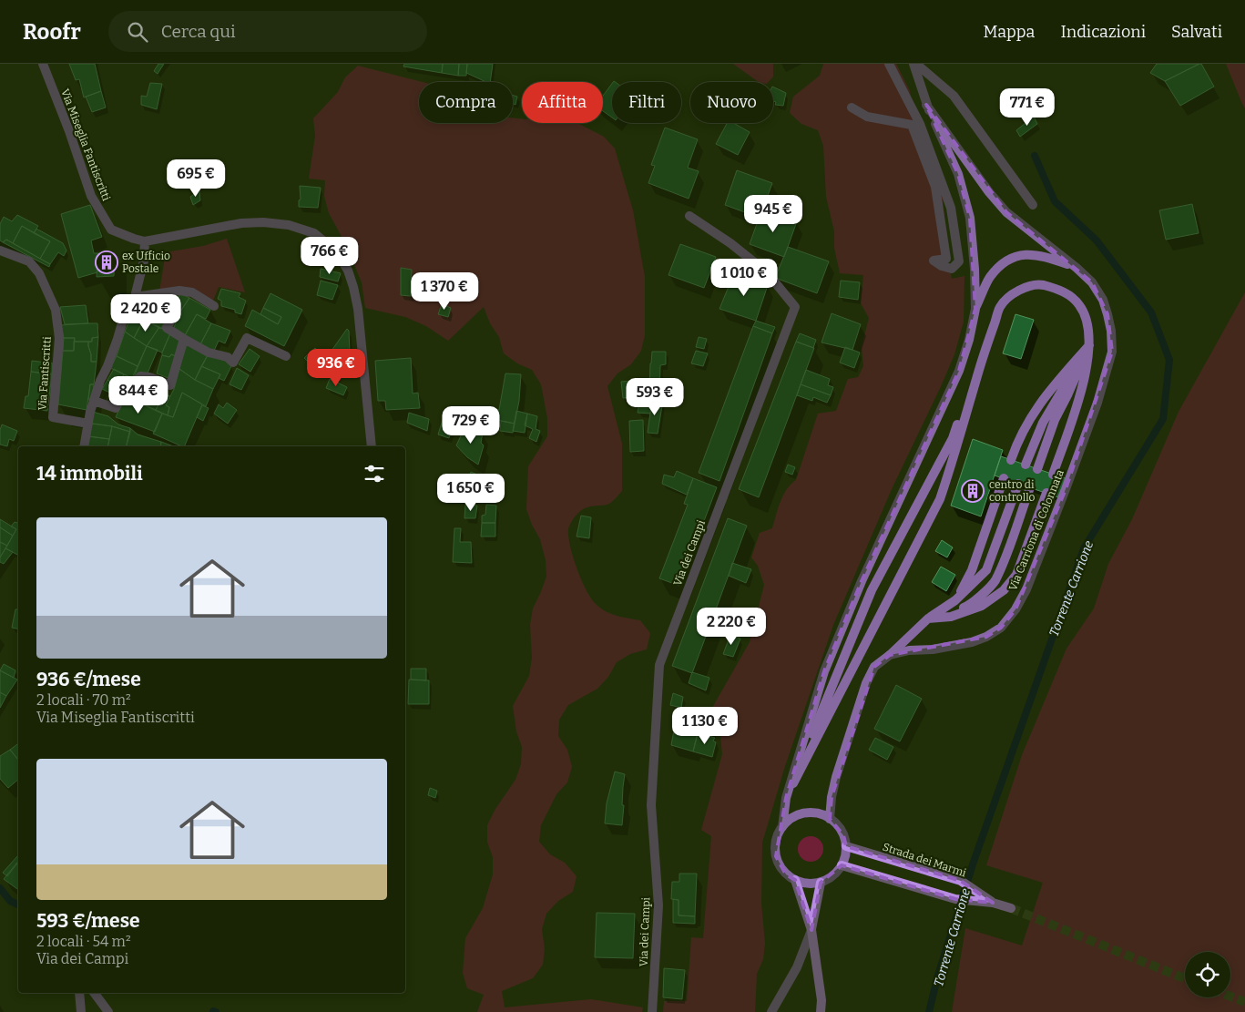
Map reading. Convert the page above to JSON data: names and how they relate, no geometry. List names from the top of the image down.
{
  "streets": {
    "main road": ["Via Carriona di Colonnata", "Strada dei Marmi"],
    "street": ["Via Miseglia Fantiscritti", "Via Fantiscritti", "Via dei Campi"]
  },
  "crossings": [
    ["Via Carriona di Colonnata", "Strada dei Marmi"]
  ],
  "water": ["Torrente Carrione"],
  "places": {
    "building": ["ex Ufficio Postale", "centro di controllo"]
  },
  "page": {
    "header": "Roofr",
    "search": "Cerca qui",
    "nav": ["Mappa", "Indicazioni", "Salvati"],
    "chip": [
      "Compra",
      "Affitta",
      "Filtri",
      "Nuovo"
    ],
    "price": [
      "771 €",
      "695 €",
      "945 €",
      "766 €",
      "1 010 €",
      "1 370 €",
      "2 420 €",
      "936 €",
      "844 €",
      "593 €",
      "729 €",
      "1 650 €",
      "2 220 €",
      "1 130 €"
    ],
    "heading": "14 immobili",
    "list": [
      {
        "name": "936 €/mese",
        "note": "2 locali · 70 m² · Via Miseglia Fantiscritti"
      },
      {
        "name": "593 €/mese",
        "note": "2 locali · 54 m² · Via dei Campi"
      }
    ]
  }
}
